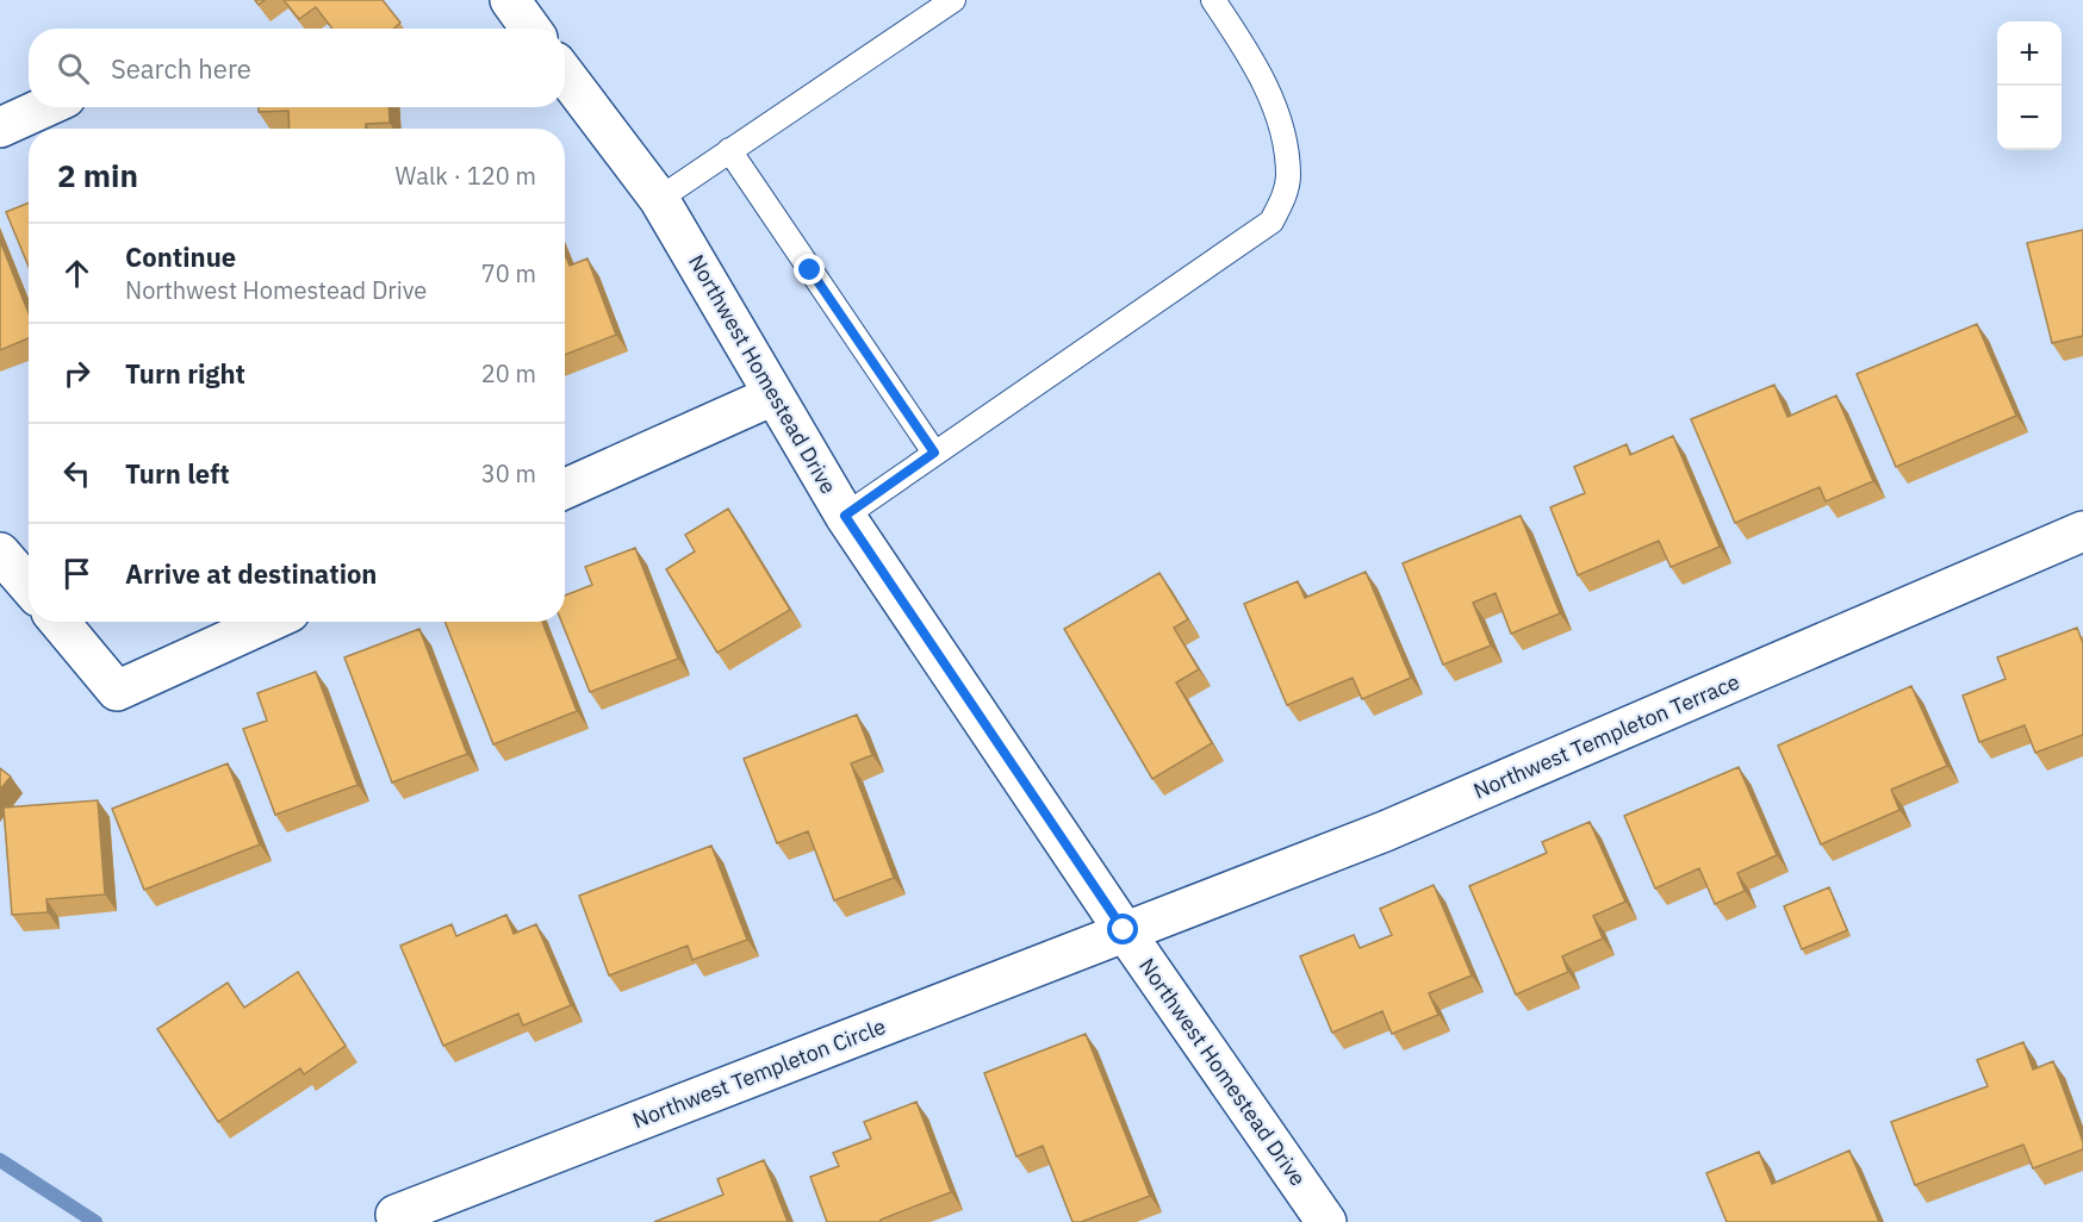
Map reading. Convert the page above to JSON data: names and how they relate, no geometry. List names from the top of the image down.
{
  "streets": {
    "street": ["Northwest Homestead Drive", "Northwest Templeton Terrace", "Northwest Templeton Circle"]
  },
  "crossings": [
    ["Northwest Homestead Drive", "Northwest Templeton Terrace"],
    ["Northwest Homestead Drive", "Northwest Templeton Circle"],
    ["Northwest Templeton Terrace", "Northwest Templeton Circle"]
  ],
  "page": {
    "map_buttons": ["+", "−"],
    "search": "Search here",
    "heading": ["2 min", "Walk · 120 m"],
    "list": [
      ["Continue", "Northwest Homestead Drive", "70 m"],
      ["Turn right", "20 m"],
      ["Turn left", "30 m"],
      "Arrive at destination"
    ]
  }
}
